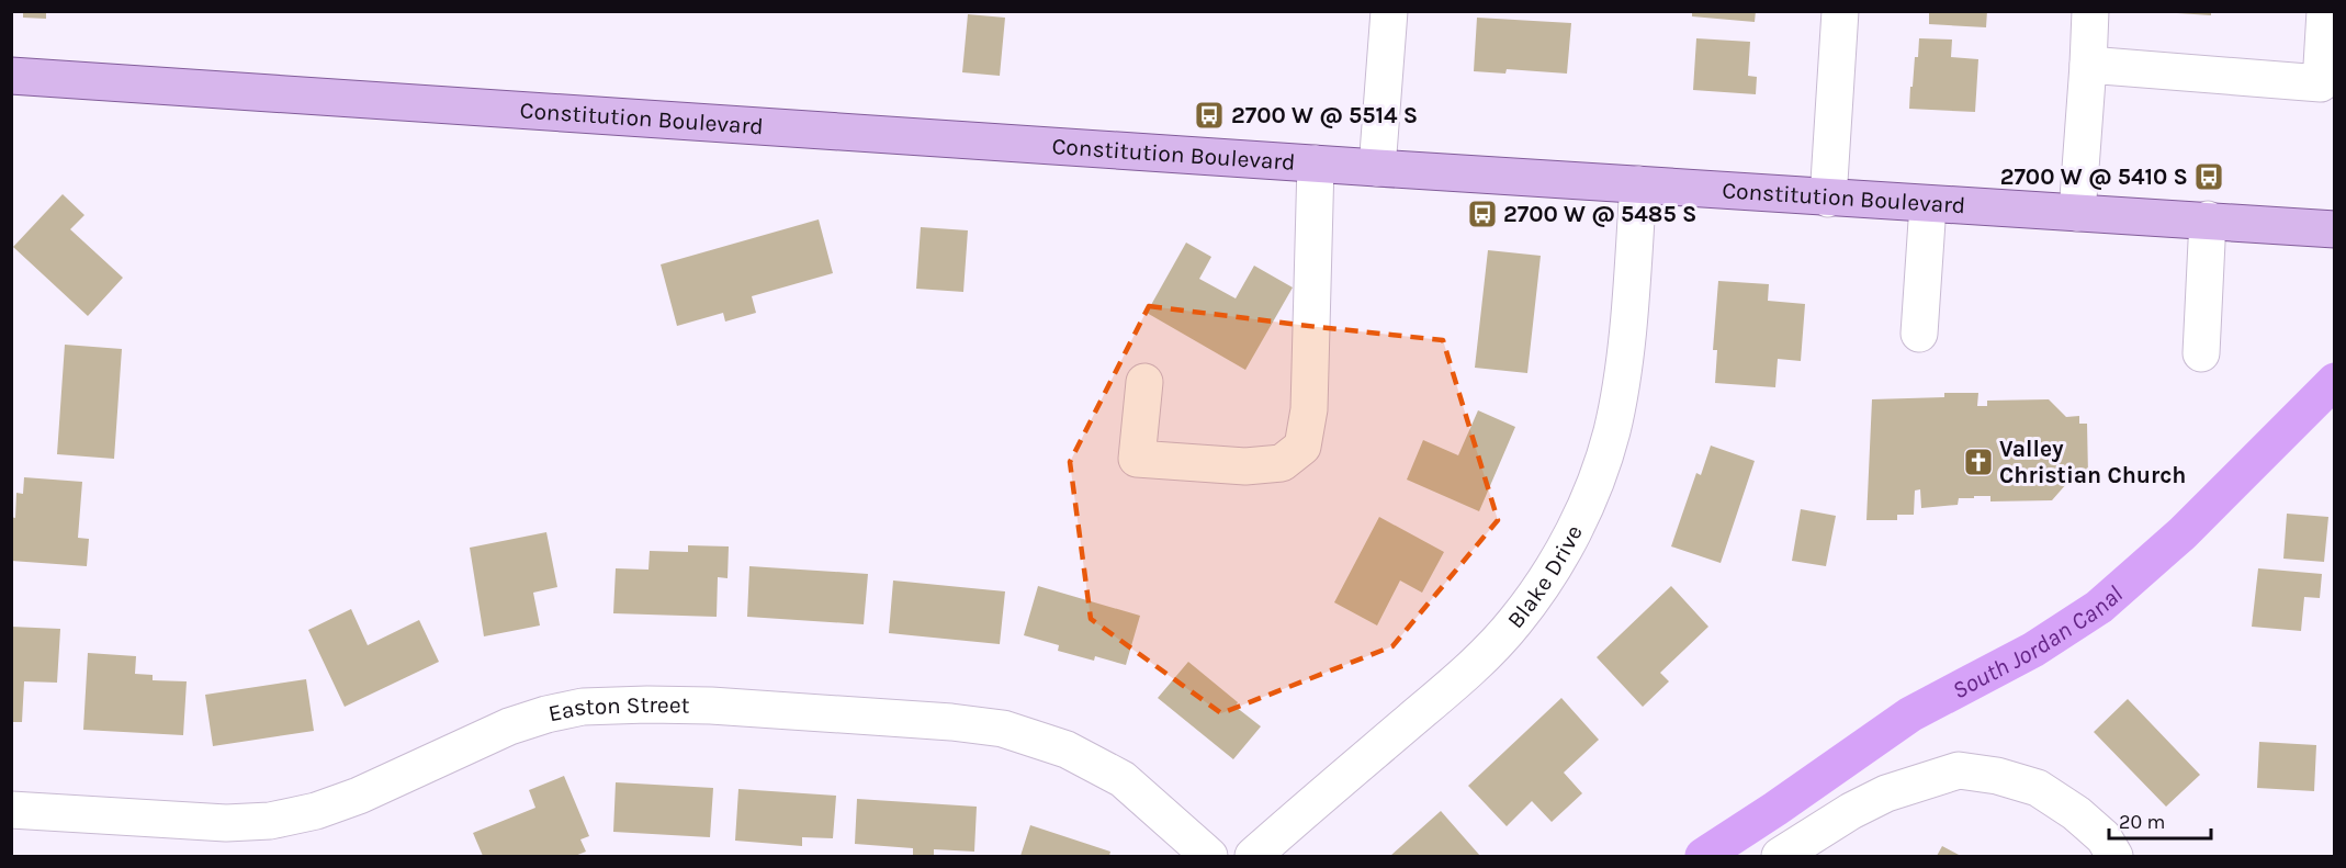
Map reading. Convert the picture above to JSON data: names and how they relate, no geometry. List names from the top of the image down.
{
  "streets": {
    "main road": ["Constitution Boulevard"],
    "street": ["Blake Drive", "Easton Street"]
  },
  "crossings": [
    ["Constitution Boulevard", "Blake Drive"]
  ],
  "water": ["South Jordan Canal"],
  "places": {
    "bus stop": ["2700 W @ 5514 S", "2700 W @ 5410 S", "2700 W @ 5485 S"],
    "church": ["Valley Christian Church"]
  },
  "scale_bar": "20 m"
}
